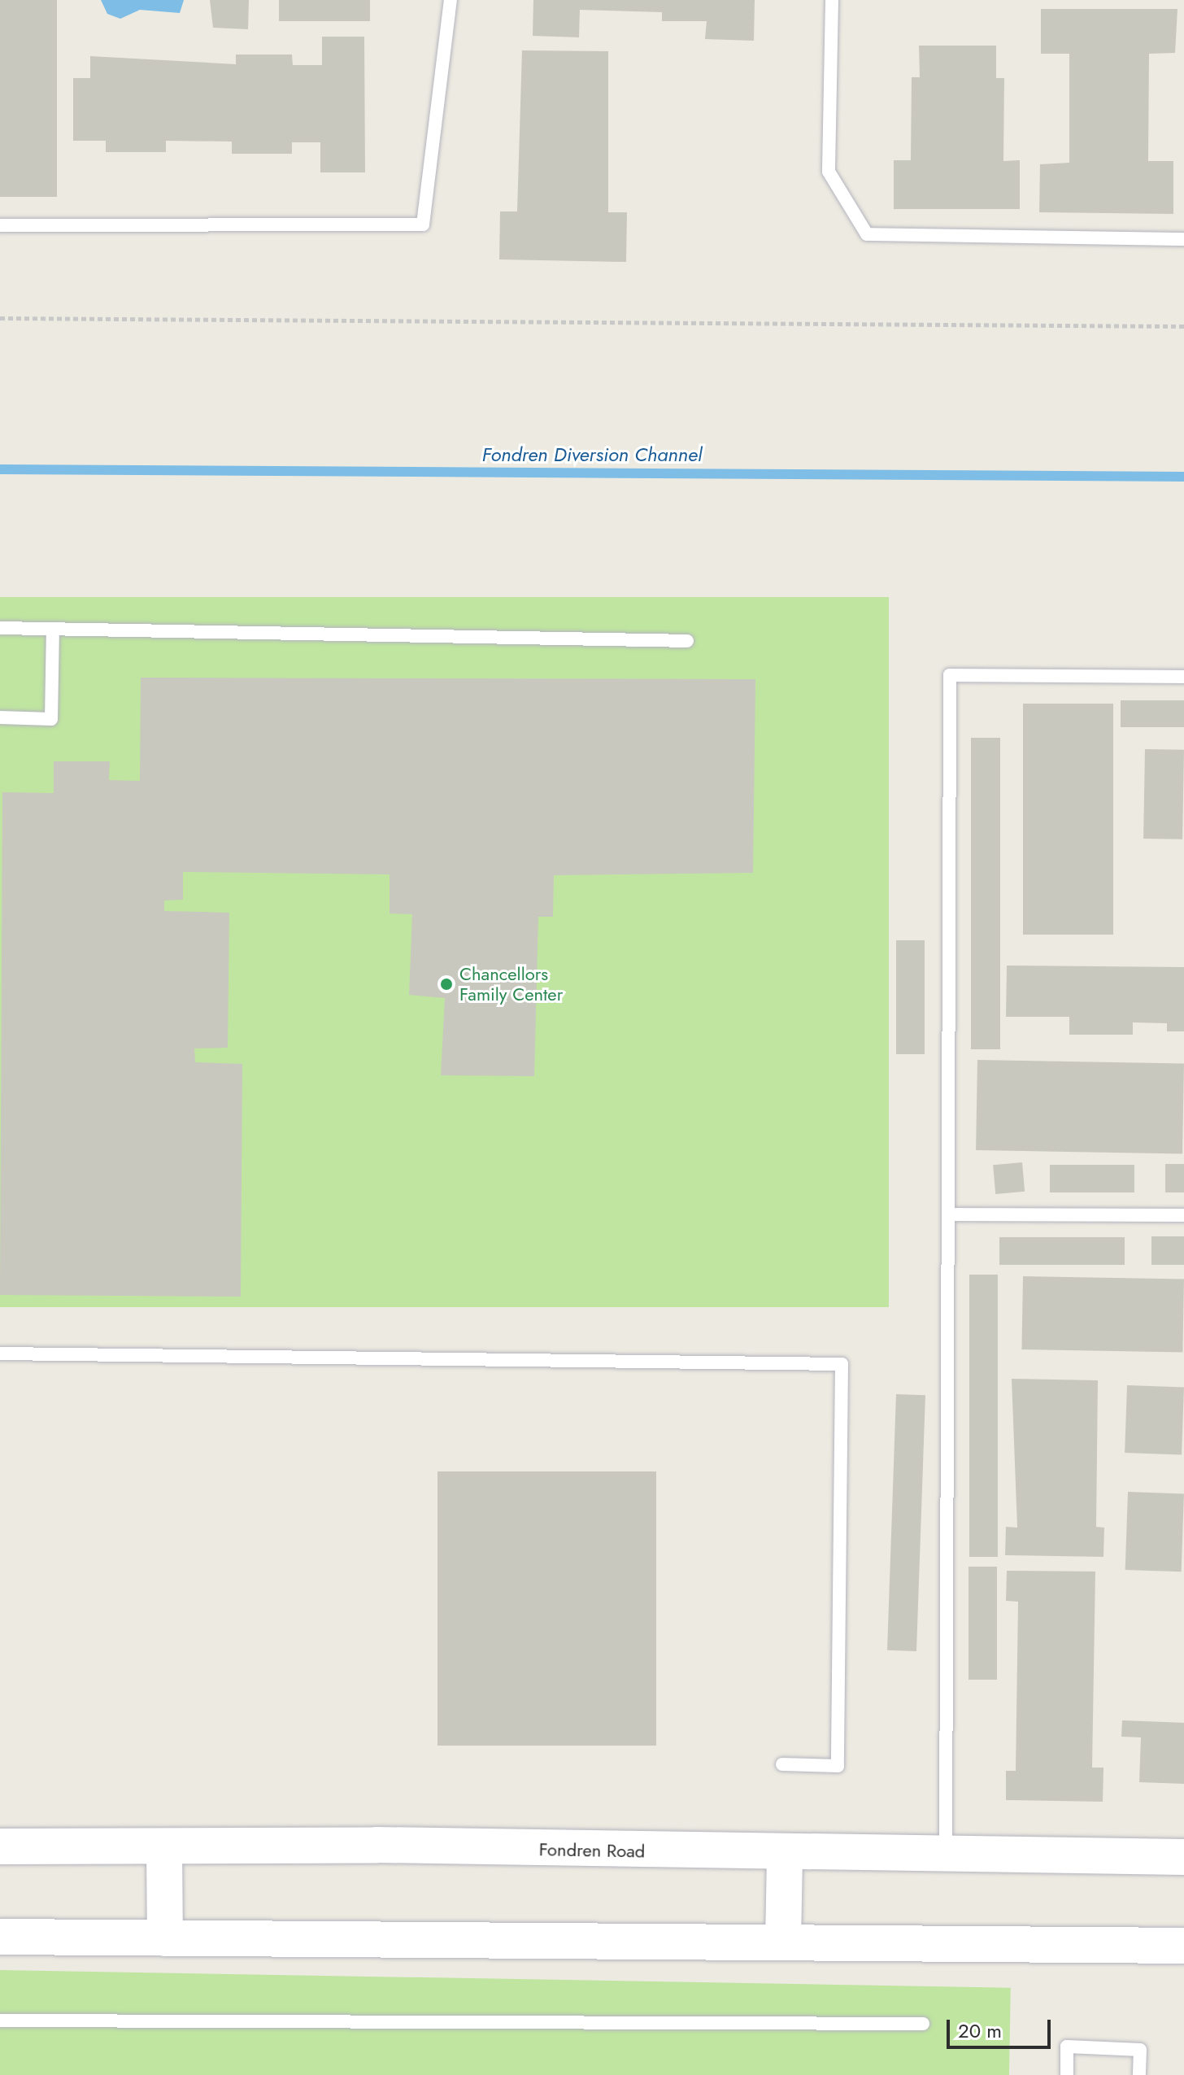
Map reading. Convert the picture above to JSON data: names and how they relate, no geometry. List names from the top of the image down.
{
  "streets": {
    "main road": ["Fondren Road"]
  },
  "water": ["Fondren Diversion Channel"],
  "places": ["Chancellors Family Center"],
  "scale_bar": "20 m"
}
